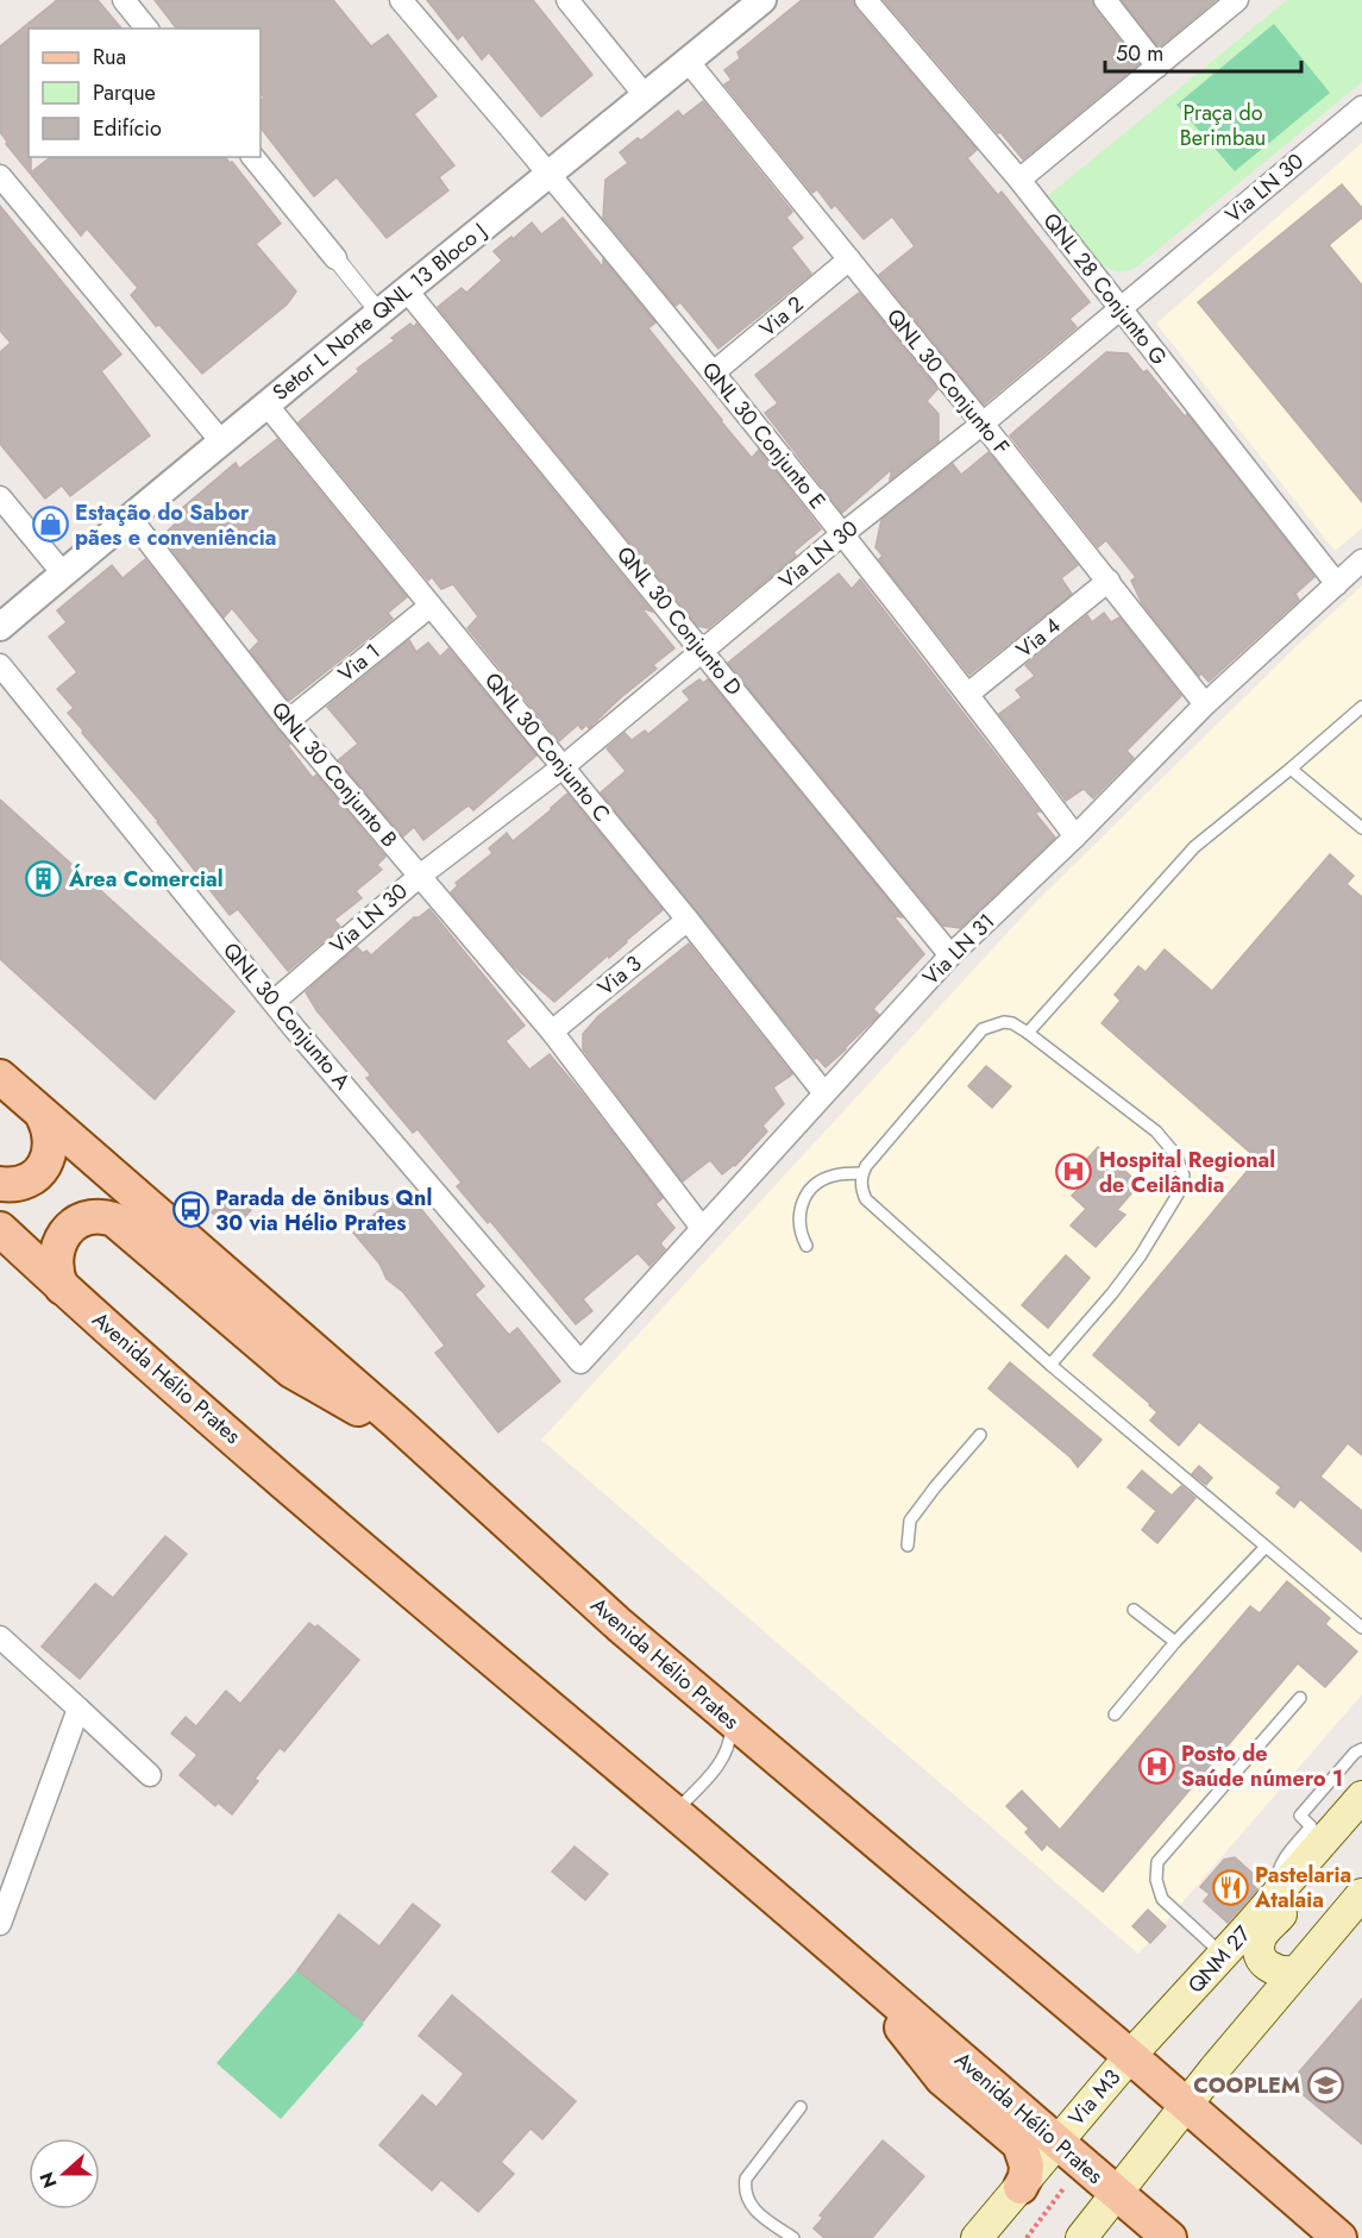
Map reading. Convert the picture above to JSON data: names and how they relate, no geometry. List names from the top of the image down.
{
  "streets": {
    "main road": ["Avenida Hélio Prates", "QNM 27", "Via M3"],
    "street": [
      "Via LN 30",
      "QNL 28 Conjunto G",
      "Setor L Norte QNL 13 Bloco J",
      "Via 2",
      "QNL 30 Conjunto F",
      "QNL 30 Conjunto E",
      "QNL 30 Conjunto D",
      "Via 4",
      "Via 1",
      "QNL 30 Conjunto C",
      "QNL 30 Conjunto B",
      "Via LN 31",
      "Via 3",
      "QNL 30 Conjunto A"
    ]
  },
  "crossings": [
    ["Via LN 30", "QNL 28 Conjunto G"],
    ["Via LN 30", "QNL 30 Conjunto F"],
    ["Via LN 30", "QNL 30 Conjunto E"],
    ["Via LN 30", "QNL 30 Conjunto D"],
    ["Via LN 30", "QNL 30 Conjunto C"],
    ["Via LN 30", "QNL 30 Conjunto B"],
    ["Via LN 30", "QNL 30 Conjunto A"],
    ["QNL 28 Conjunto G", "Via LN 31"],
    ["Setor L Norte QNL 13 Bloco J", "QNL 30 Conjunto F"],
    ["Setor L Norte QNL 13 Bloco J", "QNL 30 Conjunto E"],
    ["Setor L Norte QNL 13 Bloco J", "QNL 30 Conjunto D"],
    ["Setor L Norte QNL 13 Bloco J", "QNL 30 Conjunto C"],
    ["Setor L Norte QNL 13 Bloco J", "QNL 30 Conjunto B"],
    ["Via 2", "QNL 30 Conjunto F"],
    ["Via 2", "QNL 30 Conjunto E"],
    ["QNL 30 Conjunto F", "Via 4"],
    ["QNL 30 Conjunto F", "Via LN 31"],
    ["QNL 30 Conjunto E", "Via 4"],
    ["QNL 30 Conjunto E", "Via LN 31"],
    ["QNL 30 Conjunto D", "Via LN 31"],
    ["Via 1", "QNL 30 Conjunto C"],
    ["Via 1", "QNL 30 Conjunto B"],
    ["QNL 30 Conjunto C", "Via LN 31"],
    ["QNL 30 Conjunto C", "Via 3"],
    ["QNL 30 Conjunto B", "Via LN 31"],
    ["QNL 30 Conjunto B", "Via 3"],
    ["Via LN 31", "QNL 30 Conjunto A"],
    ["Avenida Hélio Prates", "QNM 27"],
    ["Avenida Hélio Prates", "Via M3"],
    ["QNM 27", "Via M3"]
  ],
  "parks": ["Praça do Berimbau"],
  "places": {
    "shop": ["Estação do Sabor pães e conveniência"],
    "building": ["Área Comercial"],
    "hospital": ["Hospital Regional de Ceilândia", "Posto de Saúde número 1"],
    "bus stop": ["Parada de õnibus Qnl 30 via Hélio Prates"],
    "restaurant": ["Pastelaria Atalaia"],
    "school or university": ["COOPLEM"]
  },
  "legend": ["Rua", "Parque", "Edifício"],
  "scale_bar": "50 m",
  "north": "left"
}
